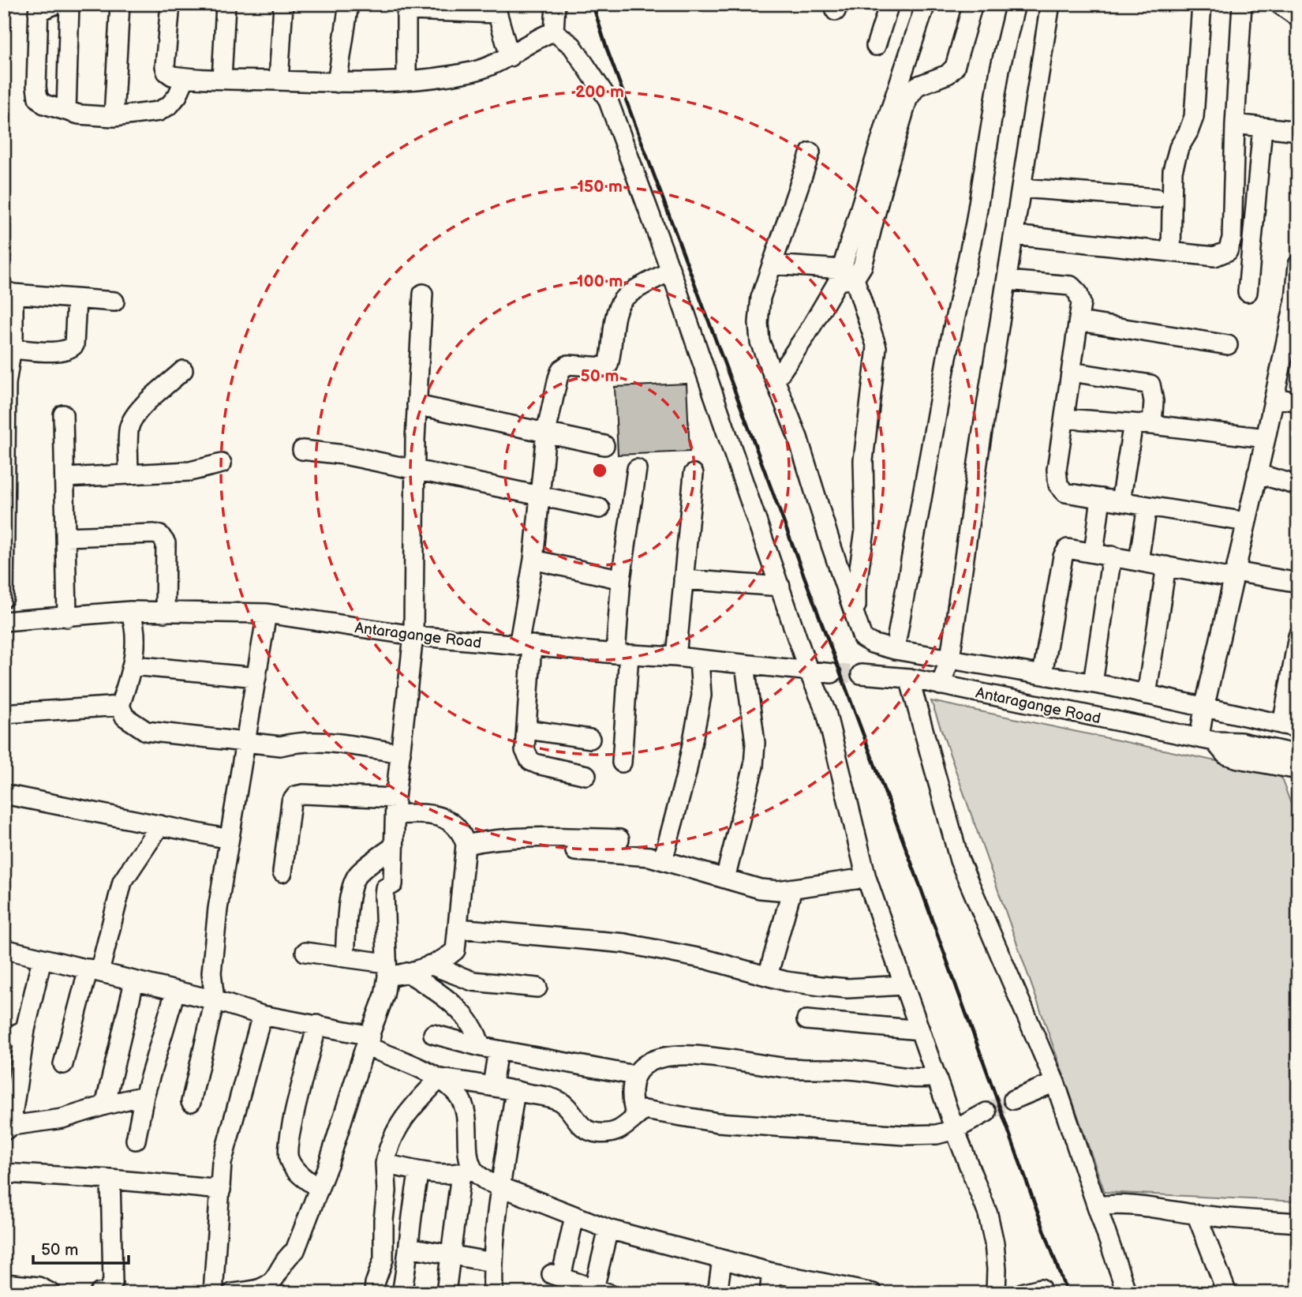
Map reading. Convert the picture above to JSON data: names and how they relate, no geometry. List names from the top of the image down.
{
  "streets": {
    "street": ["Antaragange Road"]
  },
  "scale_bar": "50 m",
  "rings": [
    "200 m",
    "150 m",
    "100 m",
    "50 m"
  ]
}
